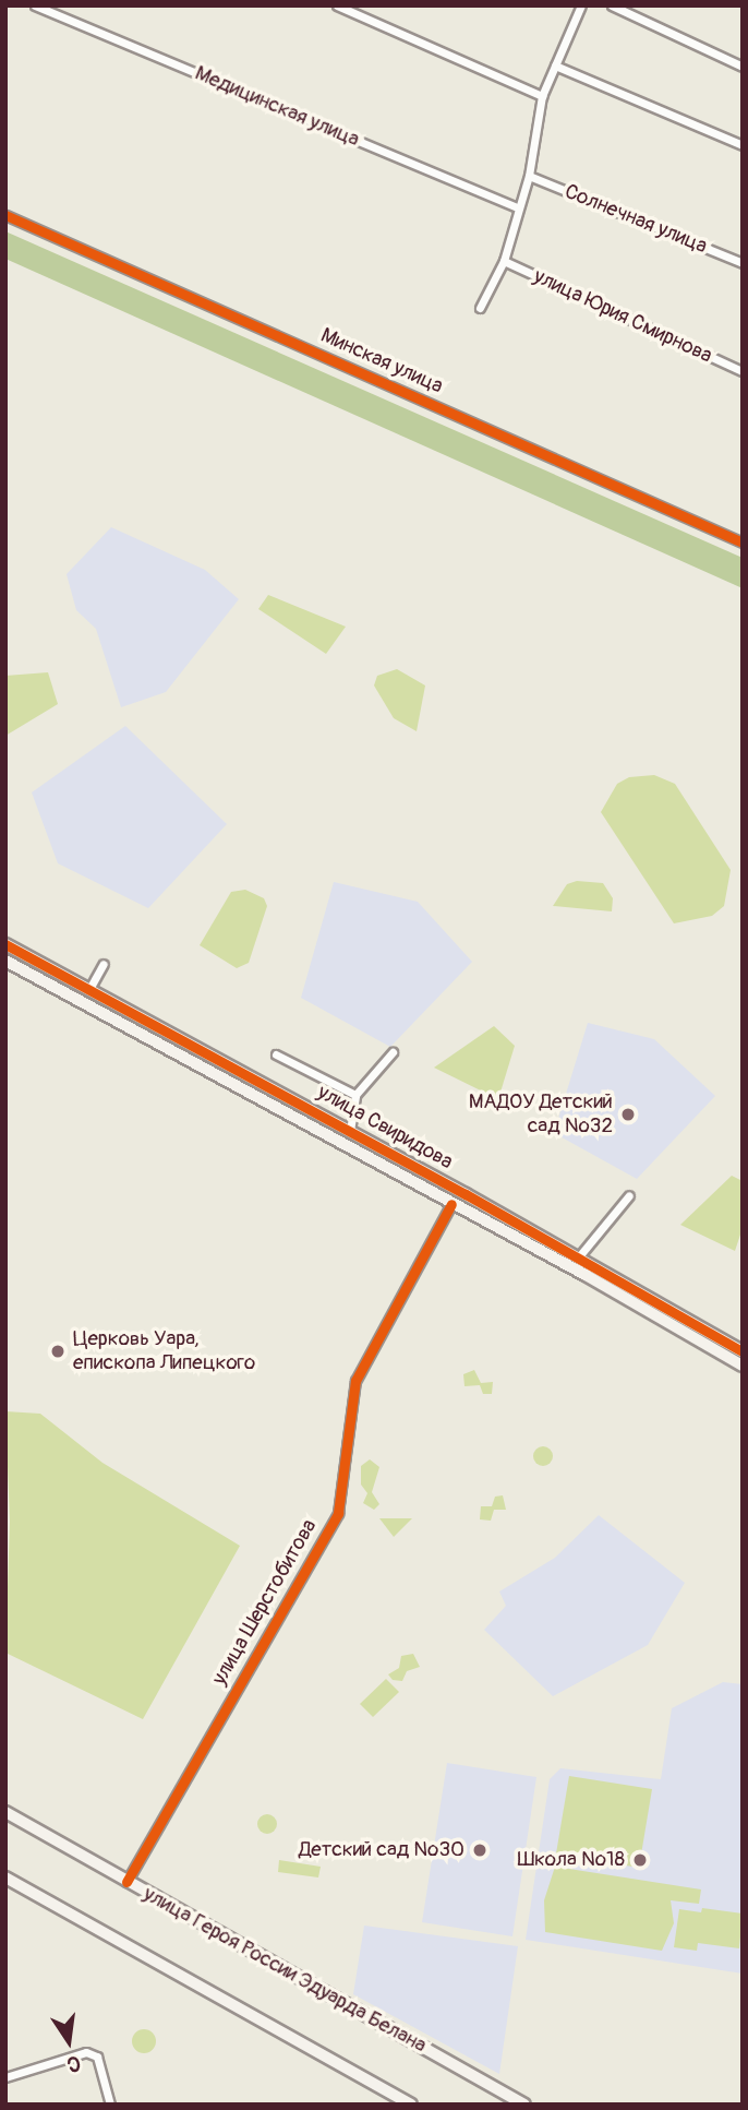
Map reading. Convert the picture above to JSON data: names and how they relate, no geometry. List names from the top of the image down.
{
  "streets": {
    "street": [
      "Медицинская улица",
      "Солнечная улица",
      "улица Юрия Смирнова",
      "Минская улица",
      "улица Свиридова",
      "улица Шерстобитова",
      "улица Героя России Эдуарда Белана"
    ]
  },
  "crossings": [
    ["улица Свиридова", "улица Шерстобитова"],
    ["улица Шерстобитова", "улица Героя России Эдуарда Белана"]
  ],
  "places": [
    "МАДОУ Детский сад №32",
    "Церковь Уара, епископа Липецкого",
    "Детский сад №30",
    "Школа №18"
  ],
  "north": "bottom"
}
